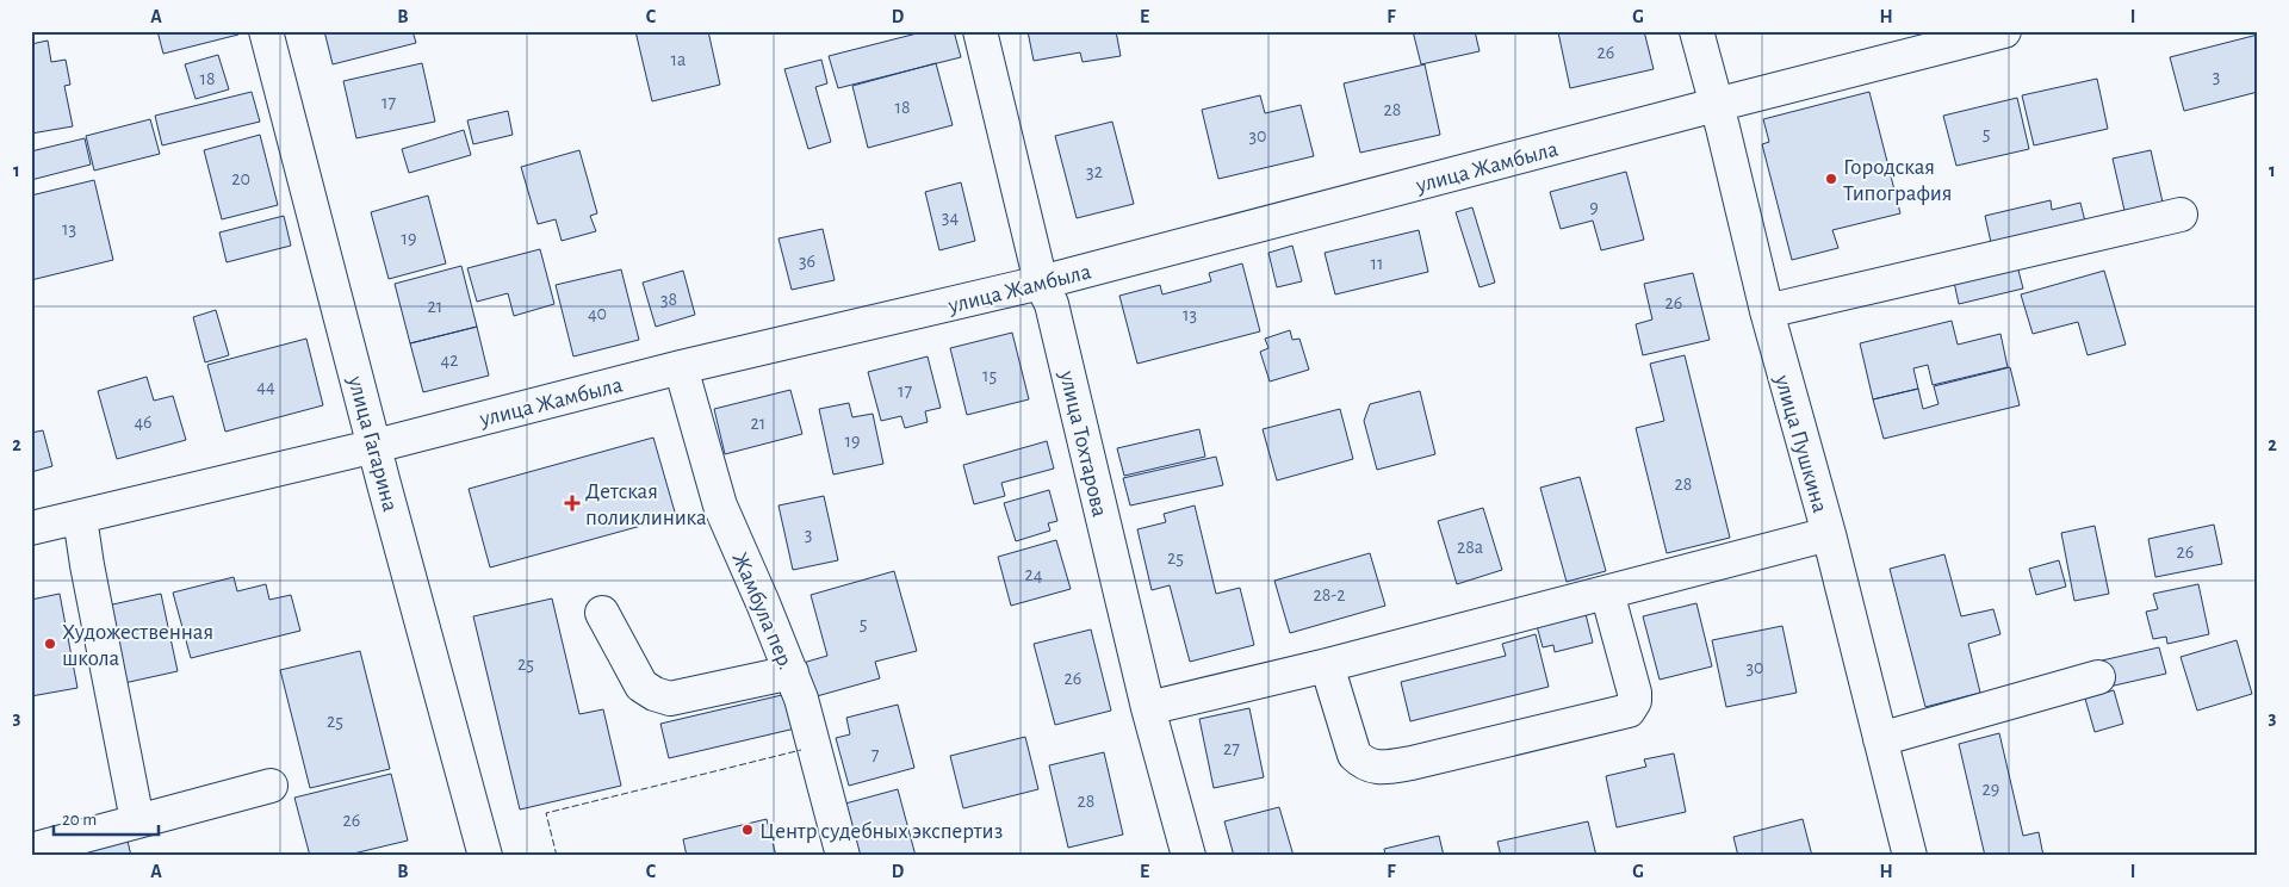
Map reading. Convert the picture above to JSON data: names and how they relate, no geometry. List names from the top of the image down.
{
  "streets": {
    "street": [
      "улица Жамбыла",
      "улица Гагарина",
      "улица Тохтарова",
      "улица Пушкина",
      "Жамбула пер."
    ]
  },
  "crossings": [
    ["улица Жамбыла", "улица Гагарина"],
    ["улица Жамбыла", "улица Тохтарова"],
    ["улица Жамбыла", "улица Пушкина"],
    ["улица Жамбыла", "Жамбула пер."]
  ],
  "places": {
    "other": ["Городская Типография", "Художественная школа", "Центр судебных экспертиз"],
    "health": ["Детская поликлиника"]
  },
  "house_numbers": [
    "26",
    "1а",
    "3",
    "18",
    "17",
    "18",
    "28",
    "5",
    "30",
    "32",
    "20",
    "9",
    "34",
    "13",
    "19",
    "36",
    "11",
    "38",
    "26",
    "21",
    "40",
    "13",
    "42",
    "15",
    "44",
    "17",
    "46",
    "21",
    "19",
    "28",
    "3",
    "28а",
    "26",
    "25",
    "24",
    "28-2",
    "5",
    "25",
    "30",
    "26",
    "25",
    "27",
    "7",
    "29",
    "28",
    "26"
  ],
  "scale_bar": "20 m",
  "grid": {
    "columns": [
      "A",
      "B",
      "C",
      "D",
      "E",
      "F",
      "G",
      "H",
      "I"
    ],
    "rows": ["1", "2", "3"]
  }
}
